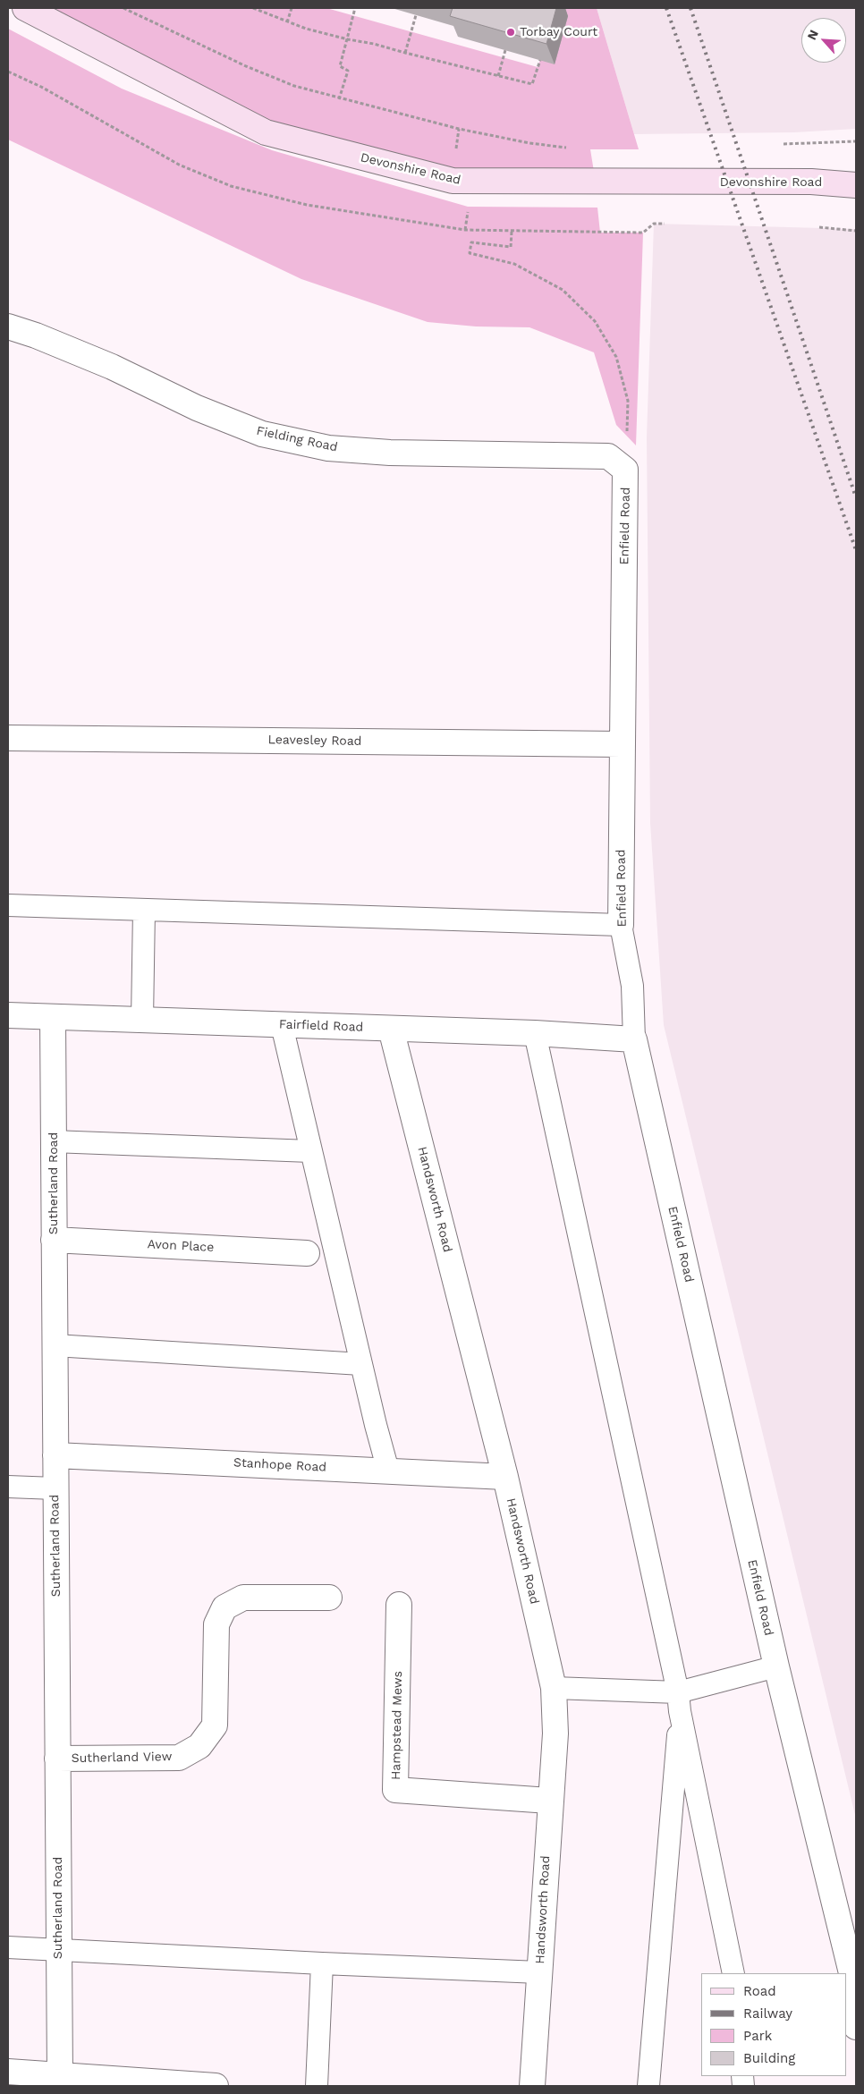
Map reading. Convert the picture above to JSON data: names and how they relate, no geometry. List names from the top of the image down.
{
  "streets": {
    "main road": ["Devonshire Road"],
    "street": [
      "Fielding Road",
      "Enfield Road",
      "Leavesley Road",
      "Fairfield Road",
      "Sutherland Road",
      "Handsworth Road",
      "Avon Place",
      "Stanhope Road",
      "Hampstead Mews",
      "Sutherland View"
    ]
  },
  "crossings": [
    ["Fielding Road", "Enfield Road"],
    ["Enfield Road", "Leavesley Road"],
    ["Enfield Road", "Fairfield Road"],
    ["Fairfield Road", "Sutherland Road"],
    ["Fairfield Road", "Handsworth Road"],
    ["Sutherland Road", "Avon Place"],
    ["Sutherland Road", "Stanhope Road"],
    ["Sutherland Road", "Sutherland View"],
    ["Handsworth Road", "Stanhope Road"],
    ["Handsworth Road", "Hampstead Mews"]
  ],
  "places": ["Torbay Court"],
  "legend": [
    "Road",
    "Railway",
    "Park",
    "Building"
  ],
  "north": "top left"
}
